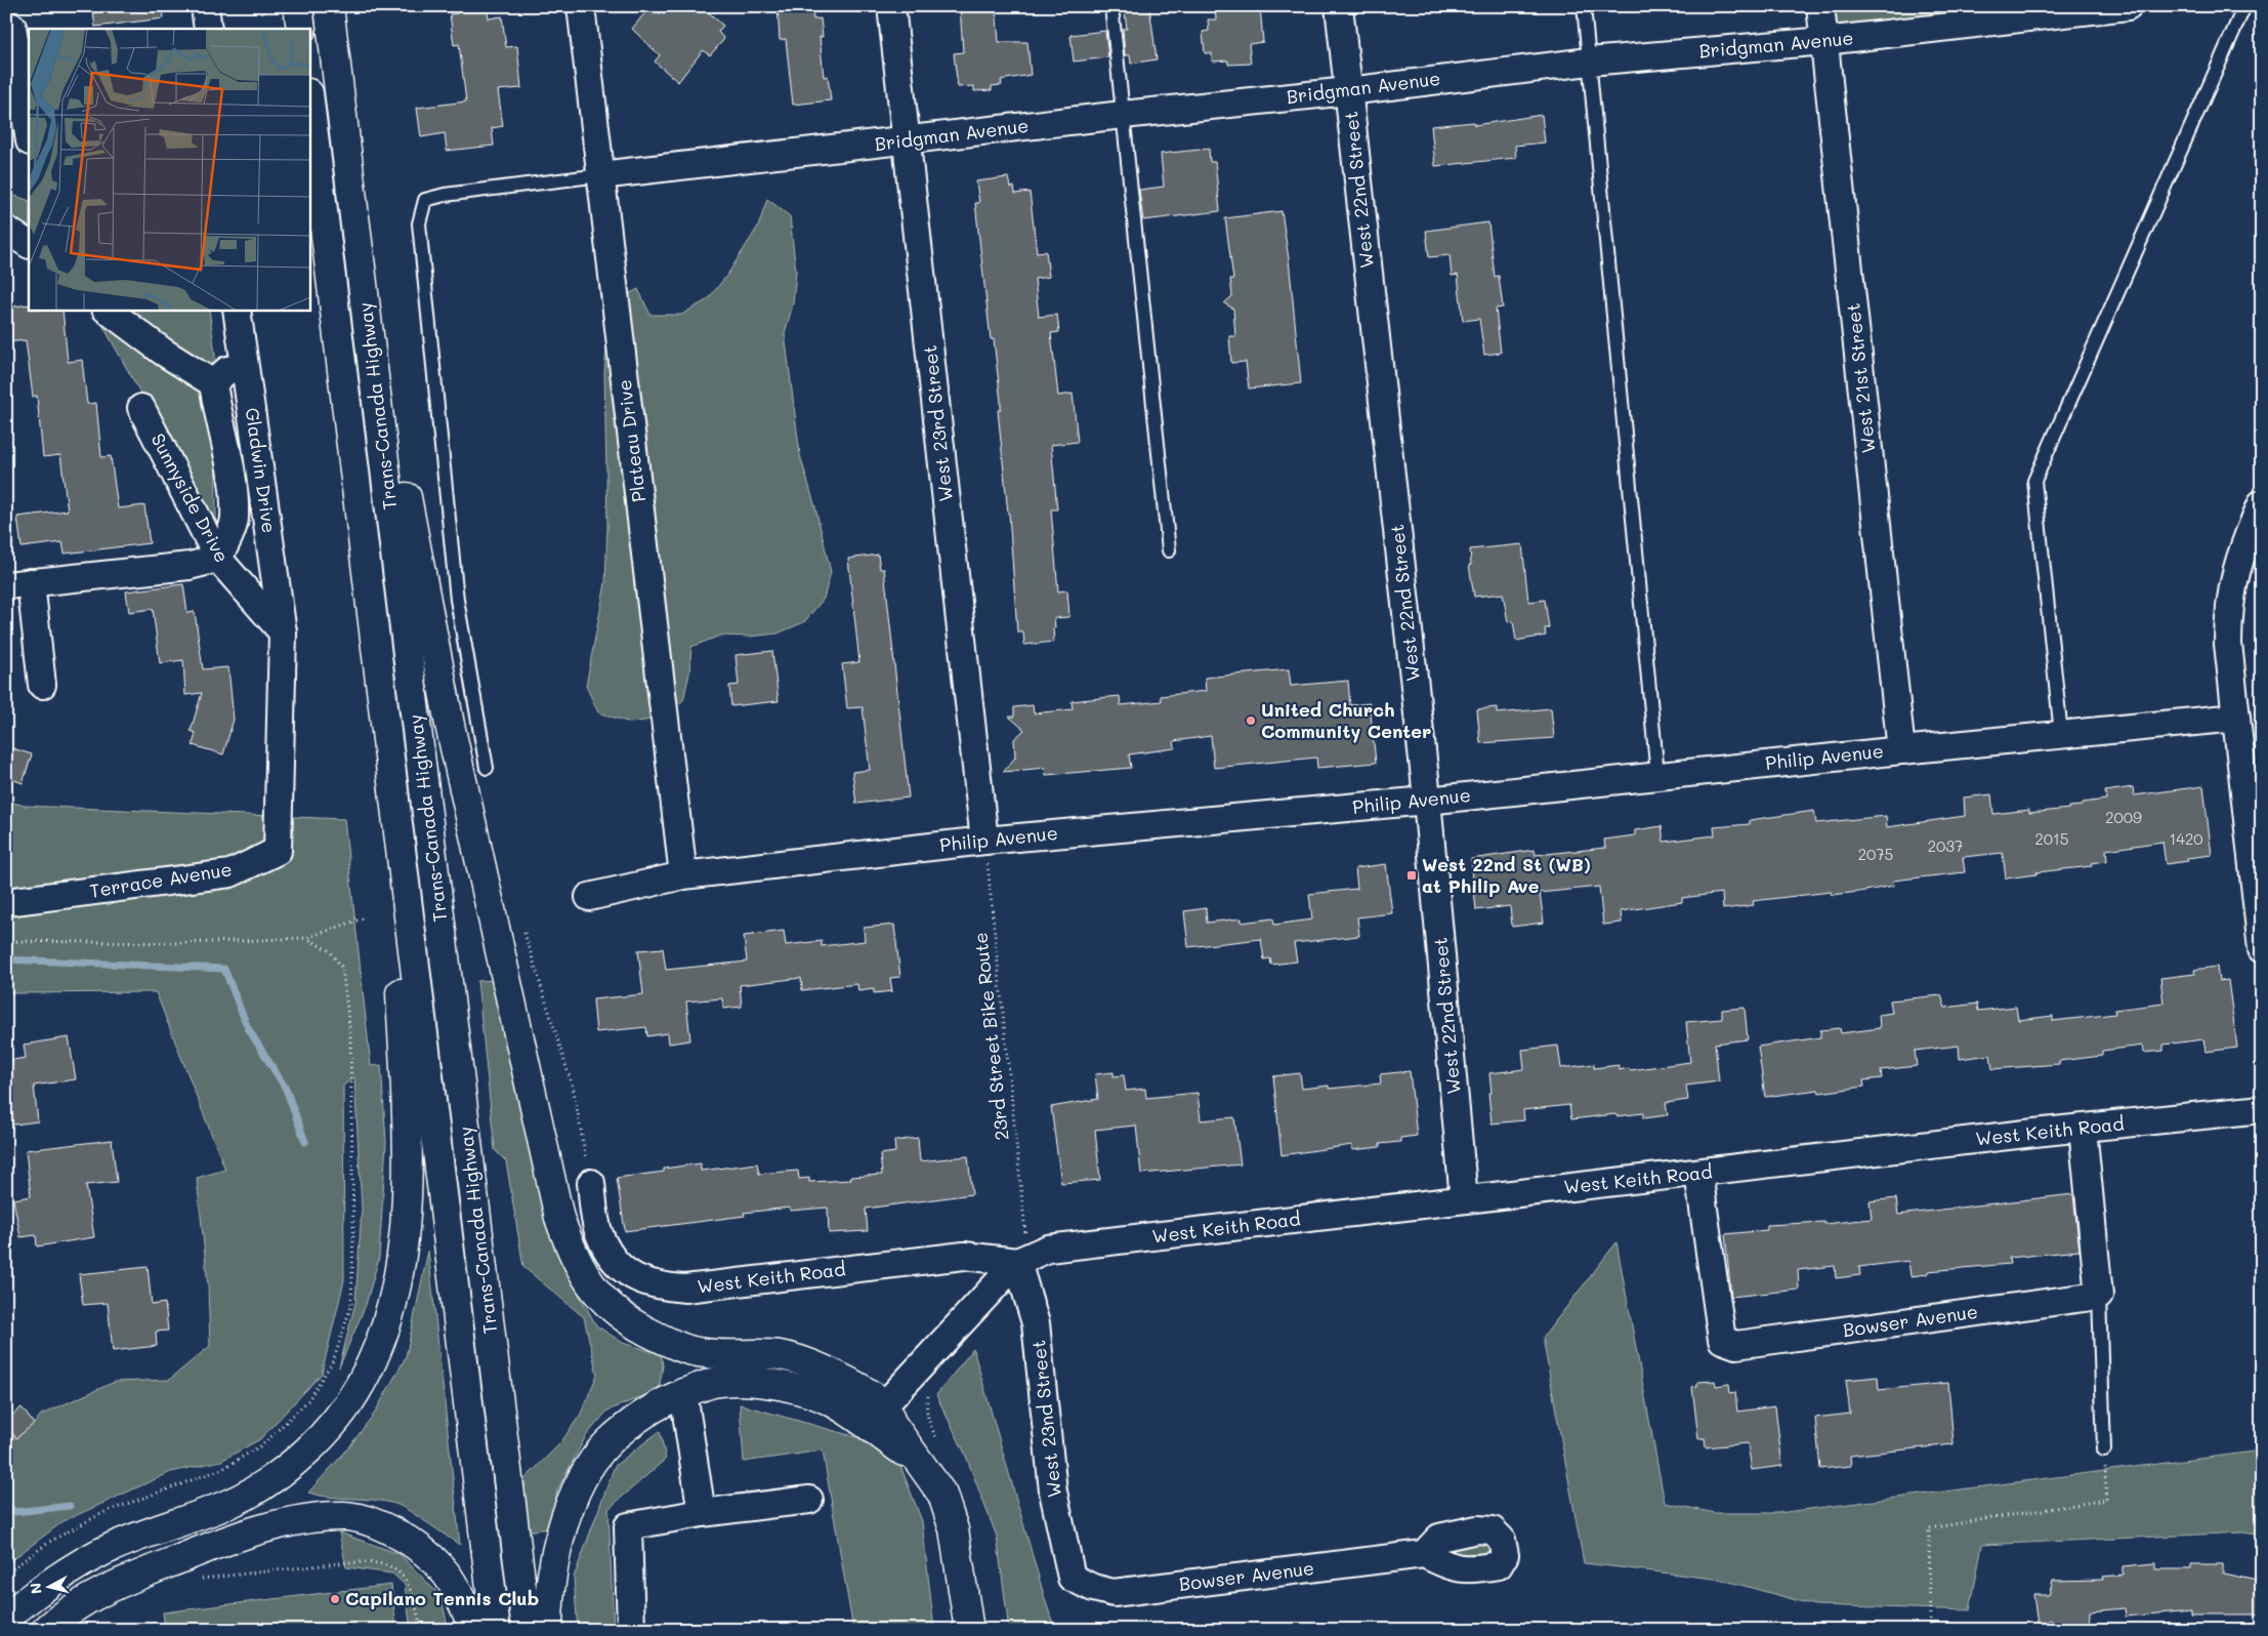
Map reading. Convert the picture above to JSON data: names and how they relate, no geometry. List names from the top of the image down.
{
  "streets": {
    "main road": ["Trans-Canada Highway"],
    "street": [
      "Bridgman Avenue",
      "West 22nd Street",
      "West 21st Street",
      "West 23rd Street",
      "Plateau Drive",
      "Gladwin Drive",
      "Sunnyside Drive",
      "Philip Avenue",
      "Terrace Avenue",
      "West Keith Road",
      "Bowser Avenue",
      "West 23nd Street"
    ],
    "path": ["23rd Street Bike Route"]
  },
  "crossings": [
    ["Bridgman Avenue", "West 22nd Street"],
    ["Bridgman Avenue", "West 21st Street"],
    ["Bridgman Avenue", "West 23rd Street"],
    ["Bridgman Avenue", "Plateau Drive"],
    ["West 22nd Street", "Philip Avenue"],
    ["West 22nd Street", "West Keith Road"],
    ["West 21st Street", "Philip Avenue"],
    ["West 23rd Street", "Philip Avenue"],
    ["West 23rd Street", "23rd Street Bike Route"],
    ["Plateau Drive", "Philip Avenue"],
    ["Gladwin Drive", "Sunnyside Drive"],
    ["Gladwin Drive", "Terrace Avenue"],
    ["Sunnyside Drive", "Terrace Avenue"],
    ["Philip Avenue", "23rd Street Bike Route"],
    ["West Keith Road", "Bowser Avenue"],
    ["West Keith Road", "West 23nd Street"],
    ["Bowser Avenue", "West 23nd Street"]
  ],
  "places": {
    "other": ["United Church Community Center", "Capilano Tennis Club"],
    "transit": ["West 22nd St (WB) at Philip Ave"]
  },
  "house_numbers": [
    "2009",
    "2015",
    "1420",
    "2037",
    "2075"
  ],
  "north": "left"
}
